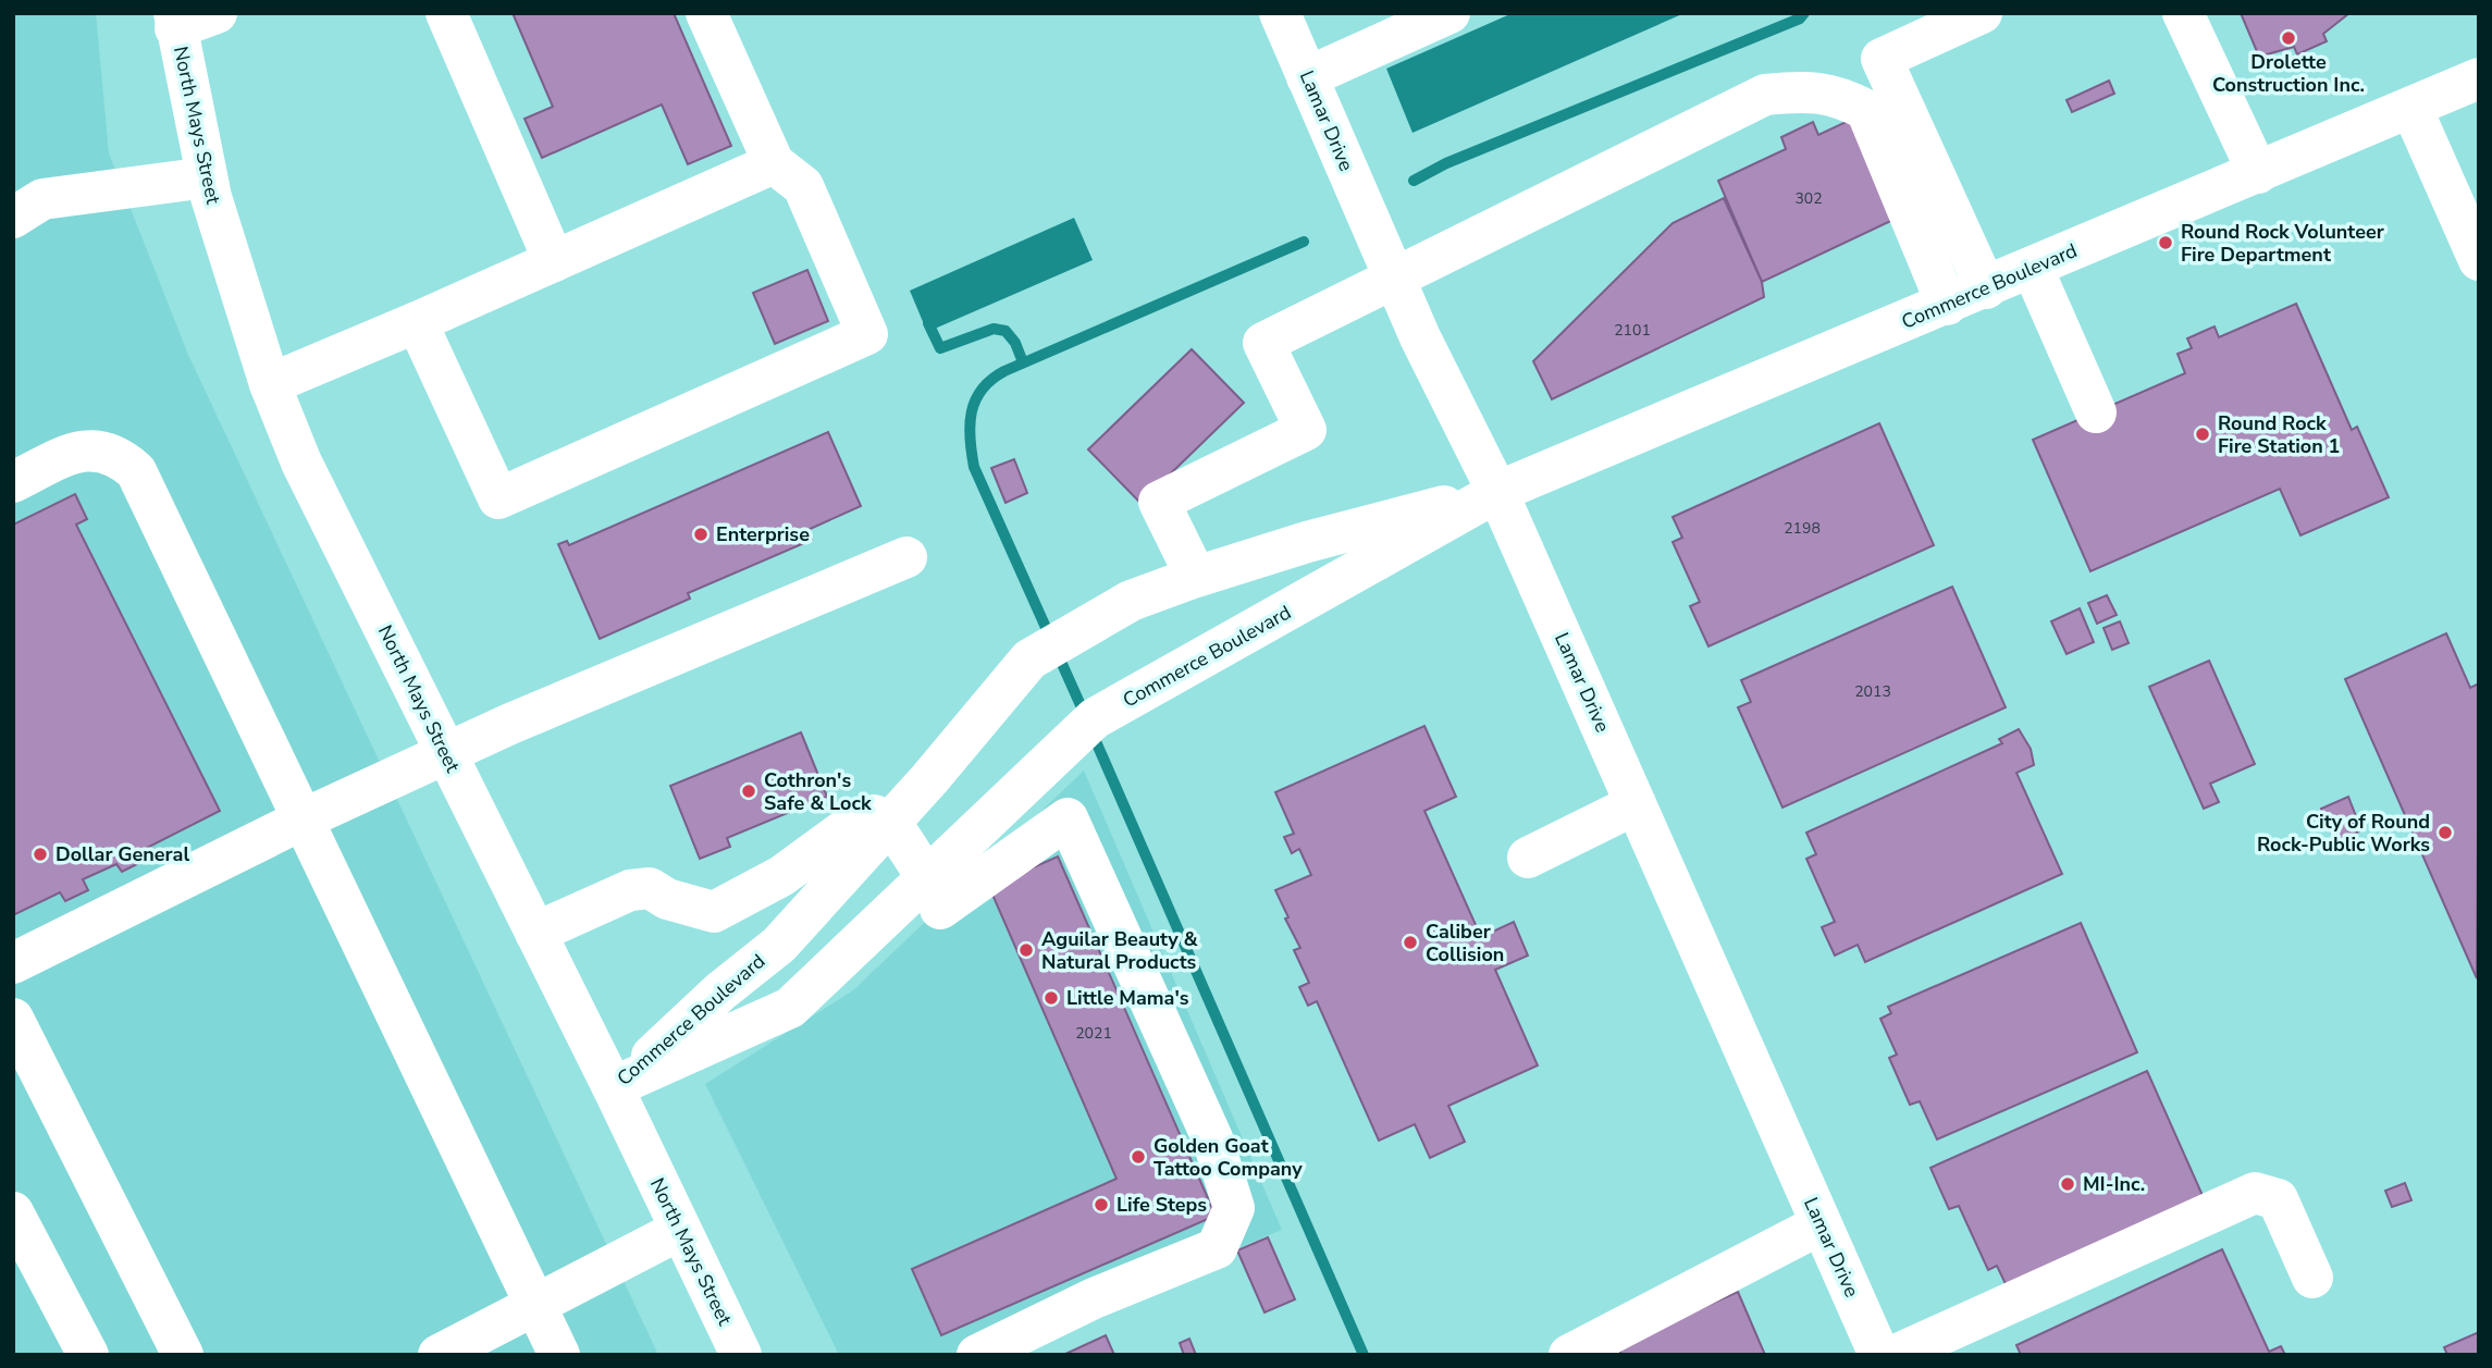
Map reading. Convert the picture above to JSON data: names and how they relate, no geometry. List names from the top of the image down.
{
  "streets": {
    "street": ["Lamar Drive", "North Mays Street", "Commerce Boulevard"]
  },
  "crossings": [
    ["Lamar Drive", "Commerce Boulevard"],
    ["North Mays Street", "Commerce Boulevard"]
  ],
  "places": [
    "Drolette Construction Inc.",
    "Round Rock Volunteer Fire Department",
    "Round Rock Fire Station 1",
    "Enterprise",
    "Cothron's Safe & Lock",
    "City of Round Rock-Public Works",
    "Dollar General",
    "Caliber Collision",
    "Aguilar Beauty & Natural Products",
    "Little Mama's",
    "Golden Goat Tattoo Company",
    "MI-Inc.",
    "Life Steps"
  ],
  "house_numbers": [
    "302",
    "2101",
    "2198",
    "2013",
    "2021"
  ]
}
